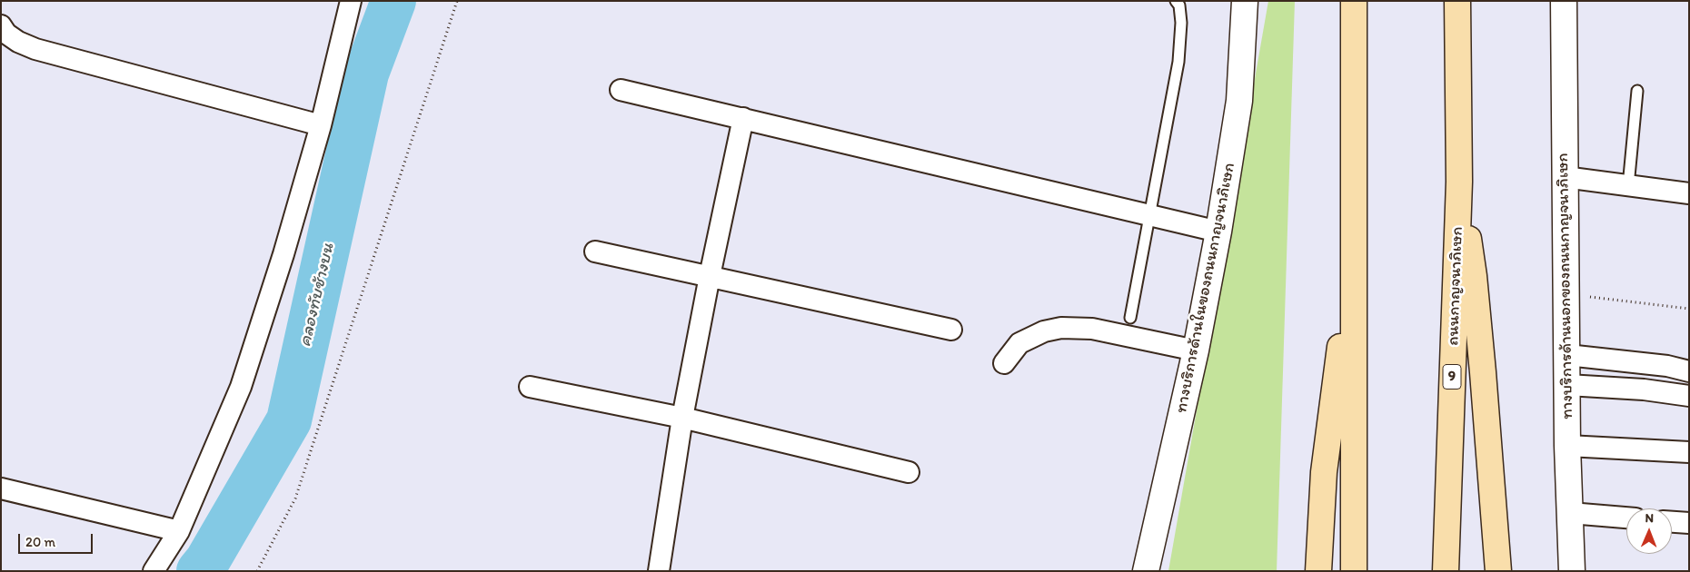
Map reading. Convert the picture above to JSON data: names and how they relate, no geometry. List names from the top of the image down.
{
  "streets": {
    "highway": ["ถนนกาญจนาภิเษก", "9"],
    "main road": ["ทางบริการด้านนอกของถนนกาญจนาภิเษก", "ทางบริการด้านในของถนนกาญจนาภิเษก"]
  },
  "water": ["คลองทับช้างบน"],
  "scale_bar": "20 m",
  "north": "top"
}
